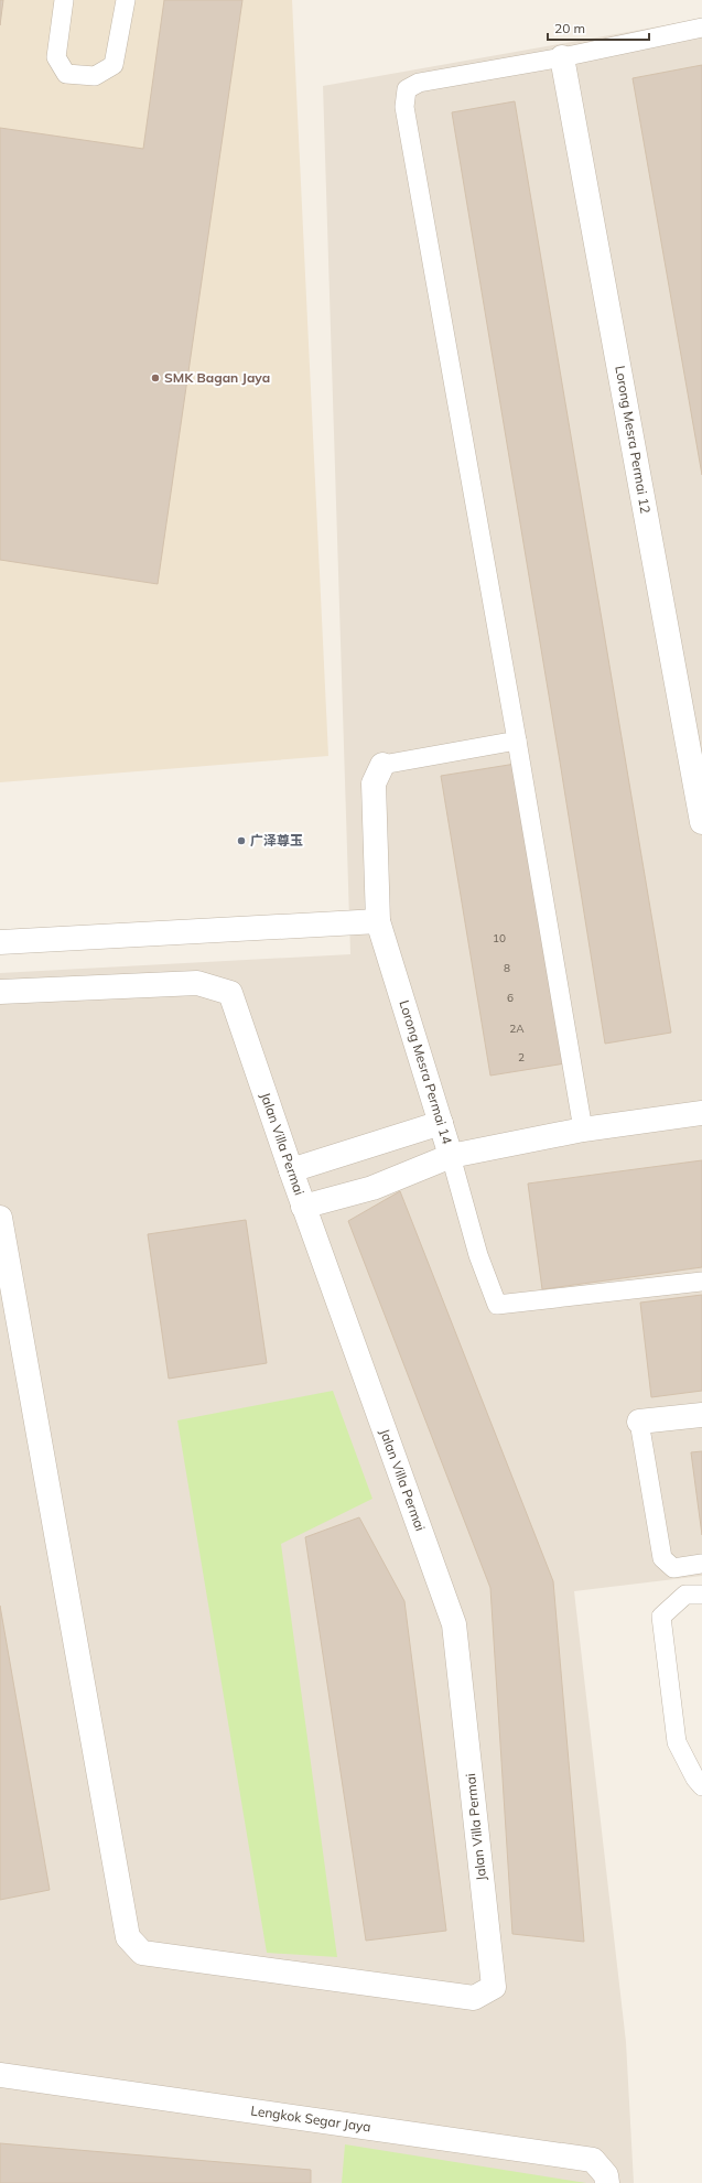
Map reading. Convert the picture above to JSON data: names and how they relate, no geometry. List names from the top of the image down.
{
  "streets": {
    "street": [
      "Lorong Mesra Permai 12",
      "Lorong Mesra Permai 14",
      "Jalan Villa Permai",
      "Lengkok Segar Jaya"
    ]
  },
  "places": ["SMK Bagan Jaya", "广泽尊玉"],
  "house_numbers": [
    "10",
    "8",
    "6",
    "2A",
    "2"
  ],
  "scale_bar": "20 m"
}
